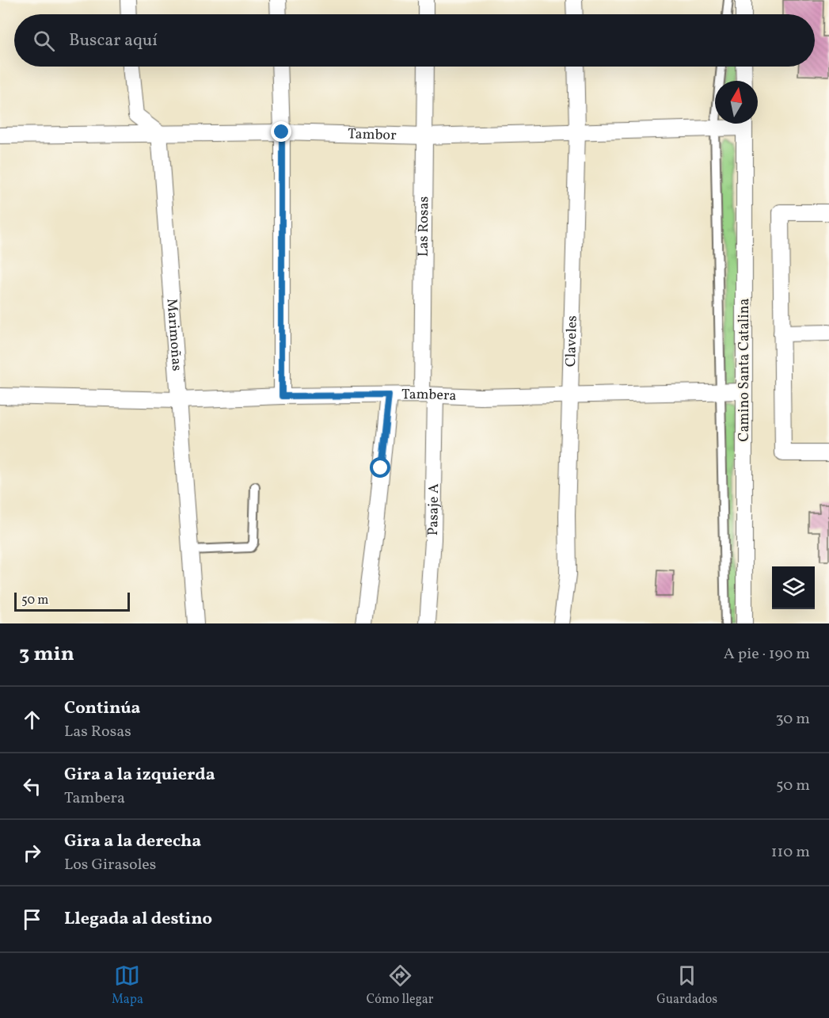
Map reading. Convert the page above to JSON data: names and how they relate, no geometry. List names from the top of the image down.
{
  "streets": {
    "street": [
      "Tambor",
      "Las Rosas",
      "Marimoñas",
      "Claveles",
      "Camino Santa Catalina",
      "Tambera",
      "Pasaje A"
    ]
  },
  "crossings": [
    ["Tambor", "Las Rosas"],
    ["Tambor", "Marimoñas"],
    ["Tambor", "Claveles"],
    ["Las Rosas", "Tambera"],
    ["Las Rosas", "Pasaje A"],
    ["Marimoñas", "Tambera"],
    ["Claveles", "Tambera"],
    ["Camino Santa Catalina", "Tambera"],
    ["Tambera", "Pasaje A"]
  ],
  "scale_bar": "50 m",
  "north": "top",
  "page": {
    "search": "Buscar aquí",
    "scale": "50 m",
    "heading": ["3 min", "A pie · 190 m"],
    "list": [
      ["Continúa", "Las Rosas", "30 m"],
      ["Gira a la izquierda", "Tambera", "50 m"],
      ["Gira a la derecha", "Los Girasoles", "110 m"],
      "Llegada al destino"
    ],
    "nav": ["Mapa", "Cómo llegar", "Guardados"]
  }
}
